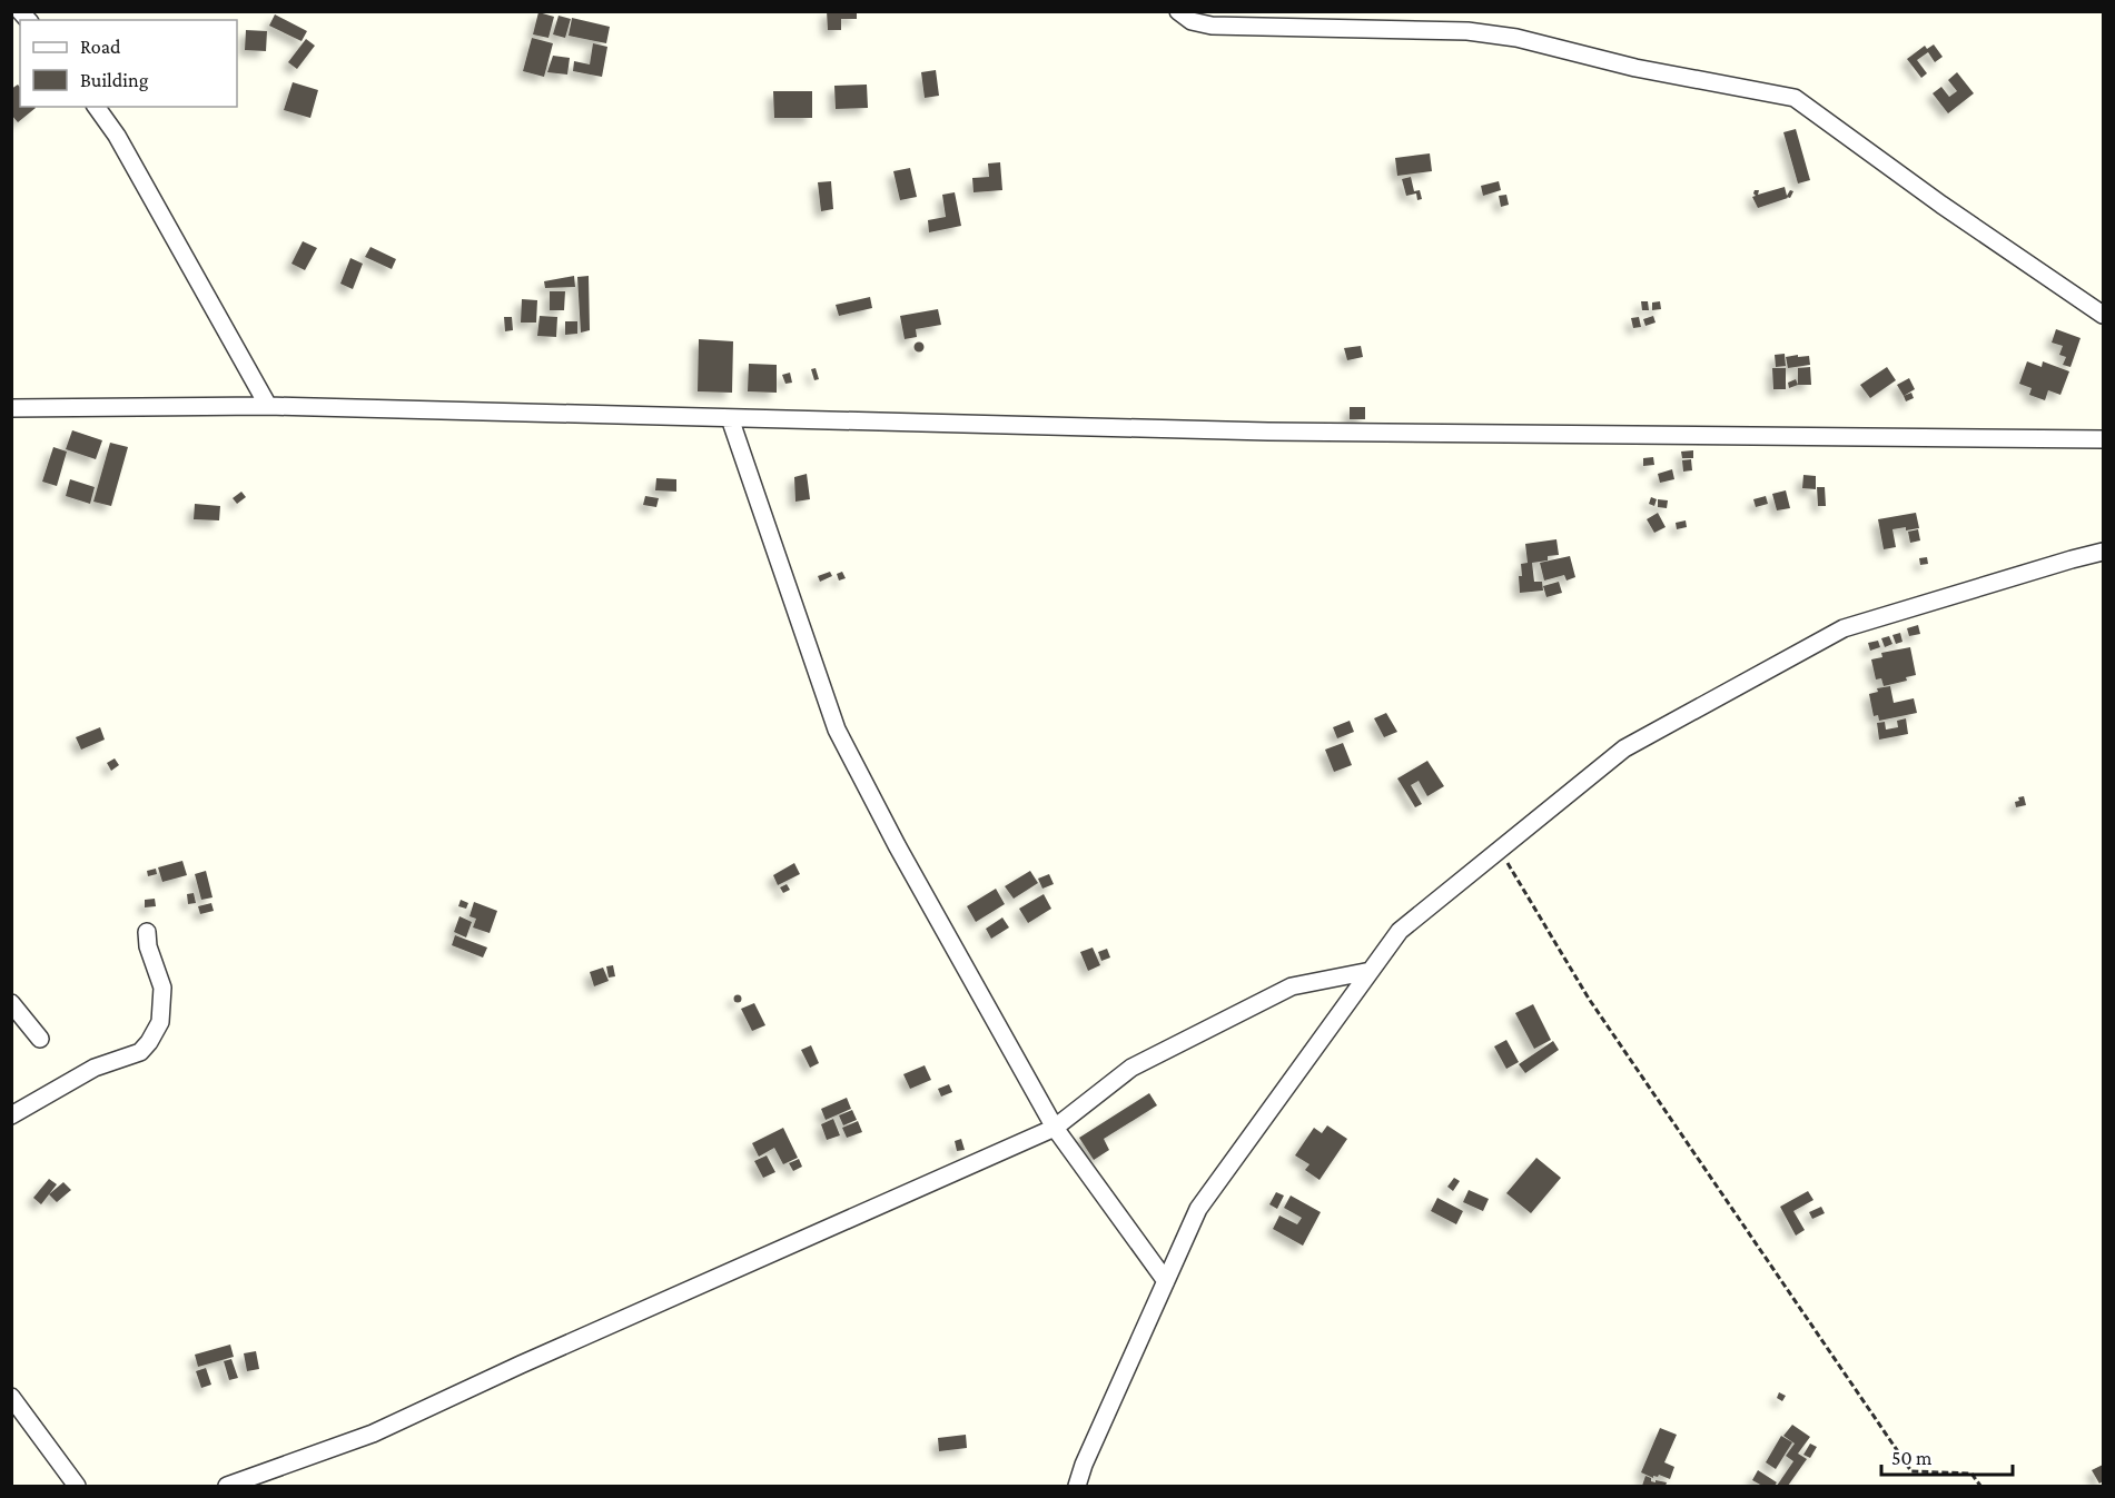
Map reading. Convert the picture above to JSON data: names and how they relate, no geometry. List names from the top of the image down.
{
  "legend": ["Road", "Building"],
  "scale_bar": "50 m"
}
